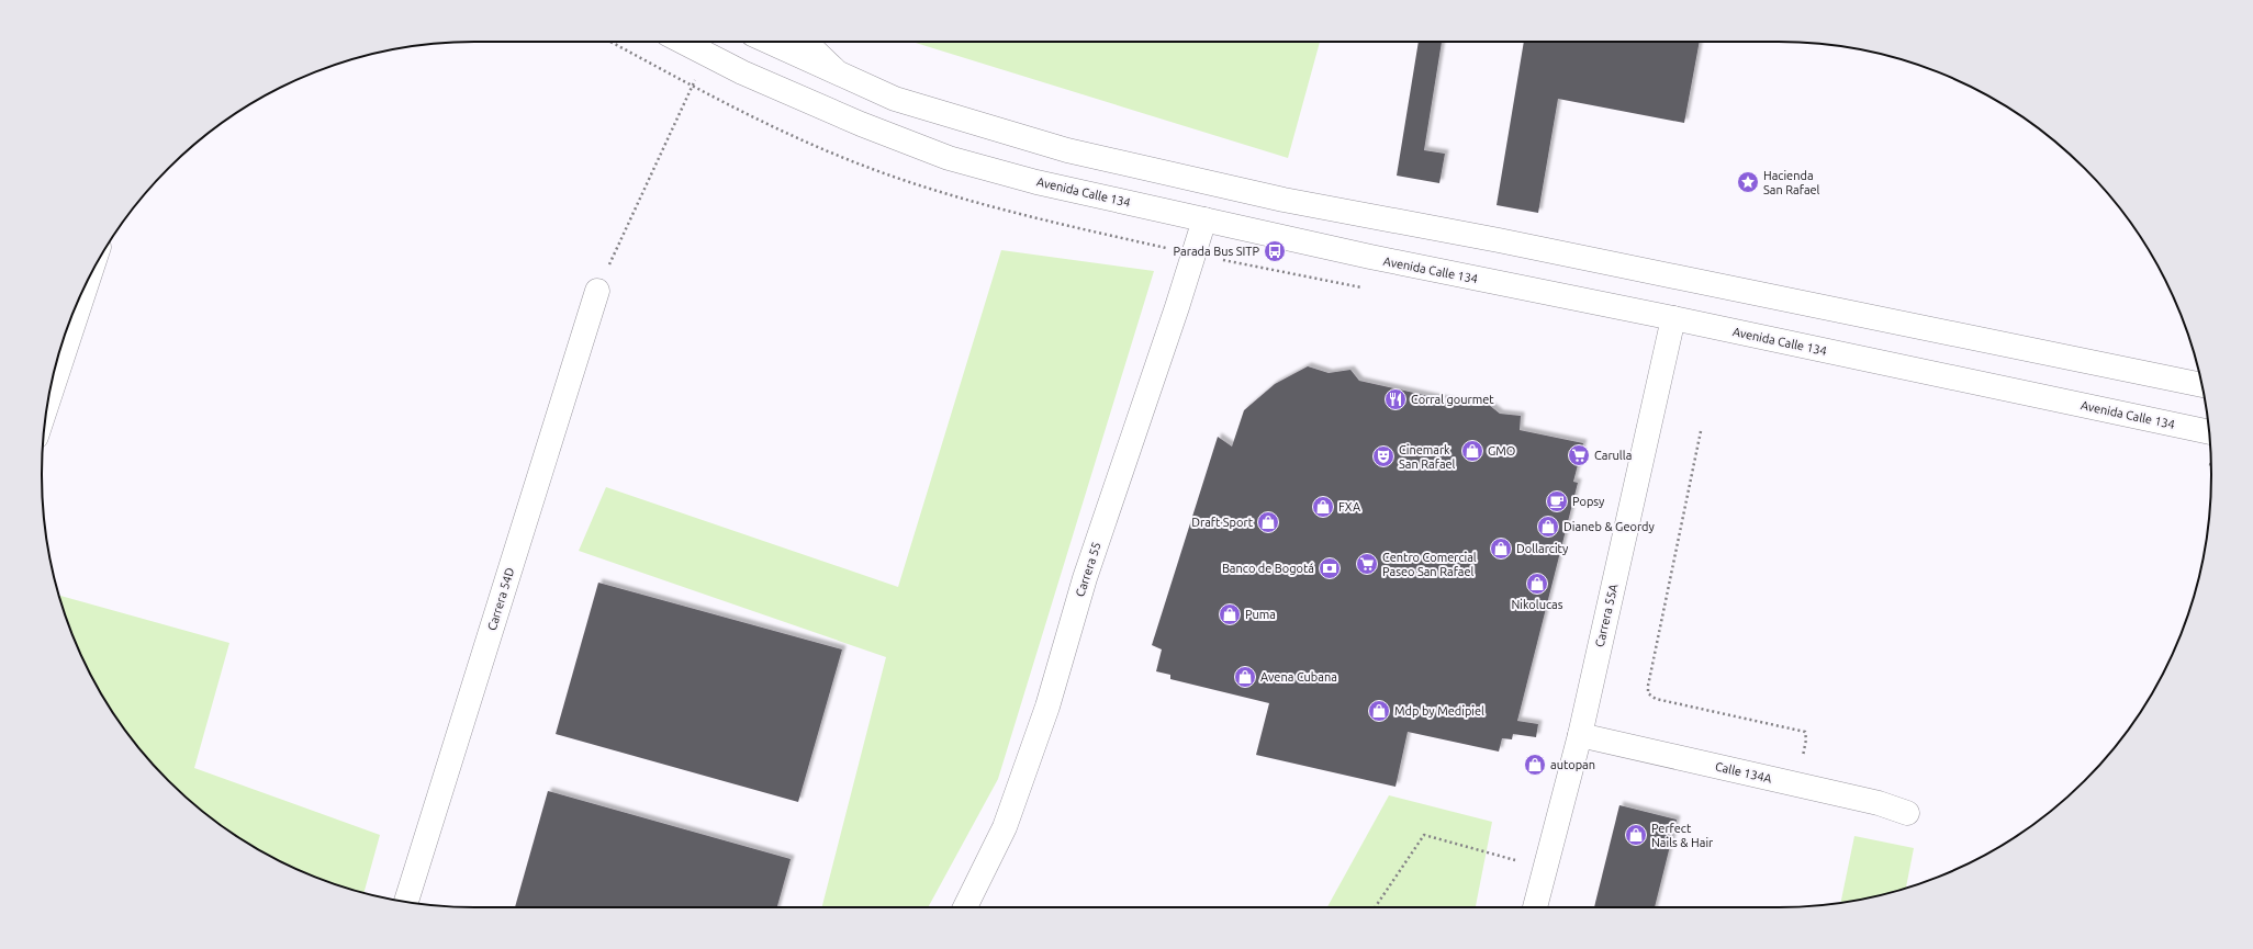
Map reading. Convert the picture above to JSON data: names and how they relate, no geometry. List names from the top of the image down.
{
  "streets": {
    "main road": [
      "Avenida Calle 134",
      "Carrera 55",
      "Carrera 54D",
      "Carrera 55A",
      "Calle 134A"
    ]
  },
  "crossings": [
    ["Avenida Calle 134", "Carrera 55"],
    ["Avenida Calle 134", "Carrera 55A"],
    ["Carrera 55A", "Calle 134A"]
  ],
  "places": {
    "place": ["Hacienda San Rafael"],
    "bus stop": ["Parada Bus SITP"],
    "restaurant": ["Corral gourmet"],
    "shop": [
      "GMO",
      "FXA",
      "Draft Sport",
      "Dianeb & Geordy",
      "Dollarcity",
      "Nikolucas",
      "Puma",
      "Avena Cubana",
      "Mdp by Medipiel",
      "autopan",
      "Perfect Nails & Hair"
    ],
    "supermarket": ["Carulla", "Centro Comercial Paseo San Rafael"],
    "theatre": ["Cinemark San Rafael"],
    "cafe": ["Popsy"],
    "bank": ["Banco de Bogotá"]
  }
}
